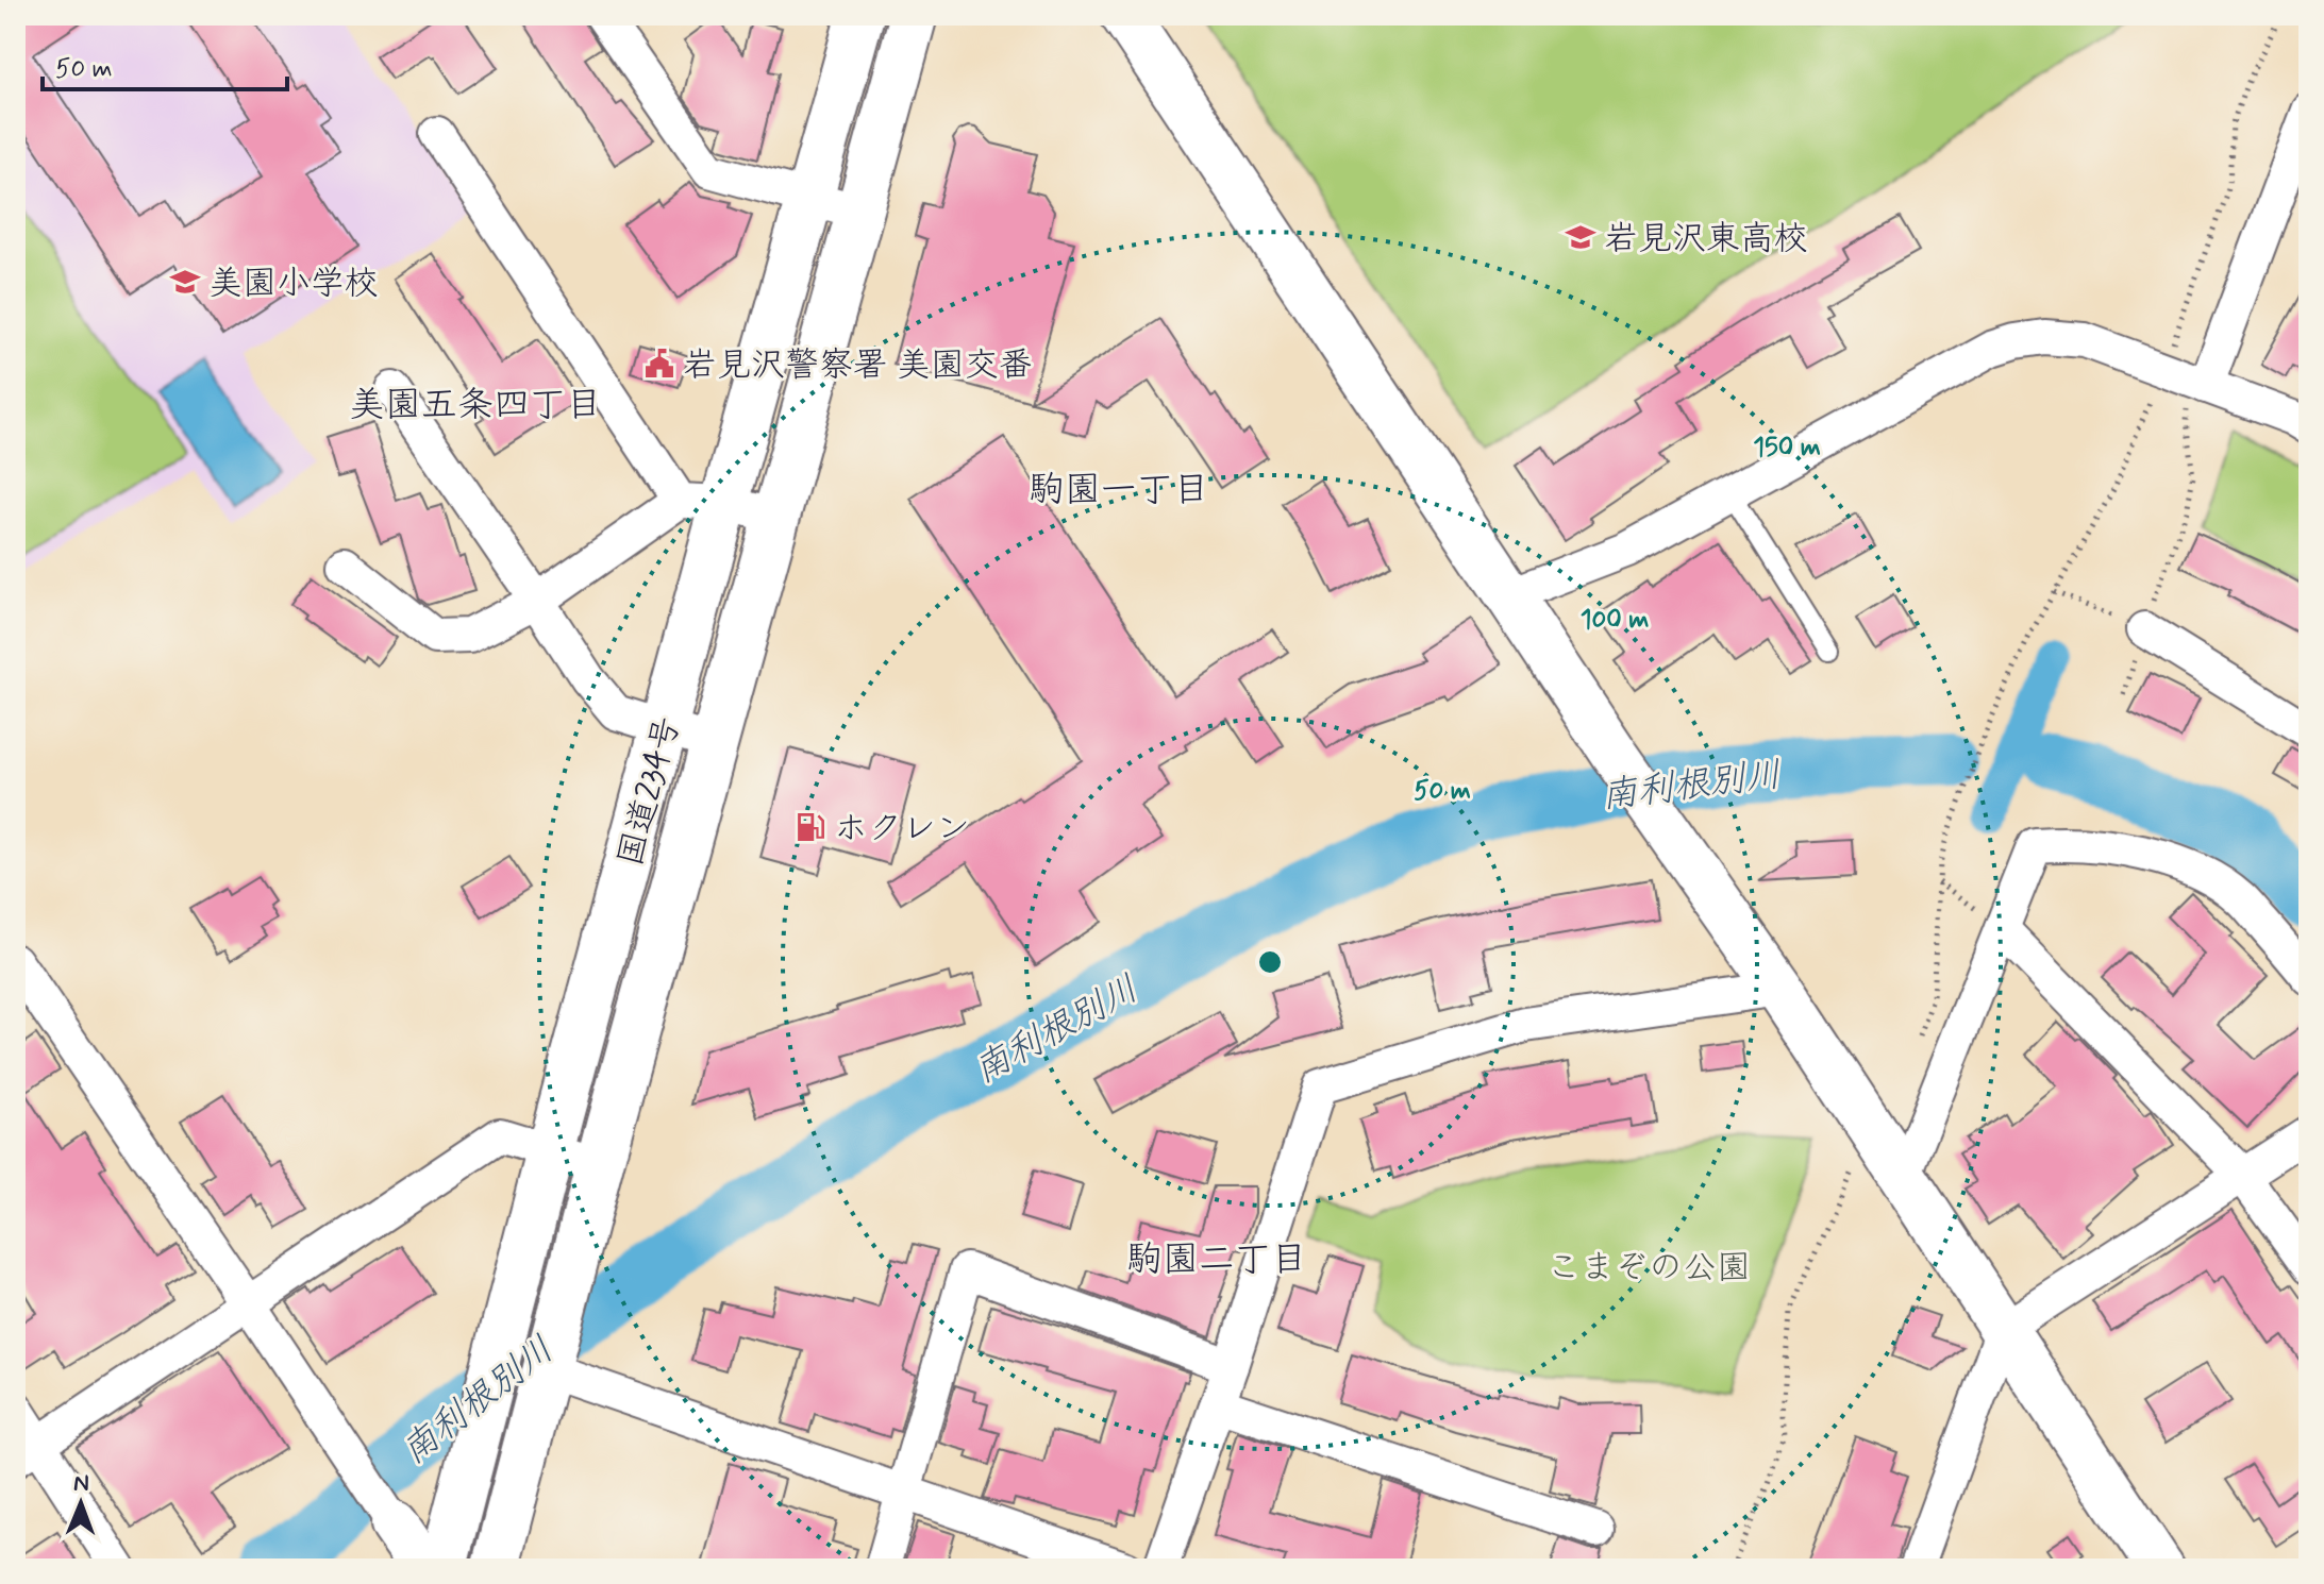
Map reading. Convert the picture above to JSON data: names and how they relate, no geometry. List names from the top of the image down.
{
  "streets": {
    "main road": ["国道234号"]
  },
  "districts": ["美園五条四丁目", "駒園一丁目", "駒園二丁目"],
  "water": ["南利根別川"],
  "parks": ["こまぞの公園"],
  "places": {
    "school or university": ["岩見沢東高校", "美園小学校"],
    "public building": ["岩見沢警察署 美園交番"],
    "fuel station": ["ホクレン"]
  },
  "scale_bar": "50 m",
  "north": "top",
  "rings": ["150 m", "100 m", "50 m"]
}
